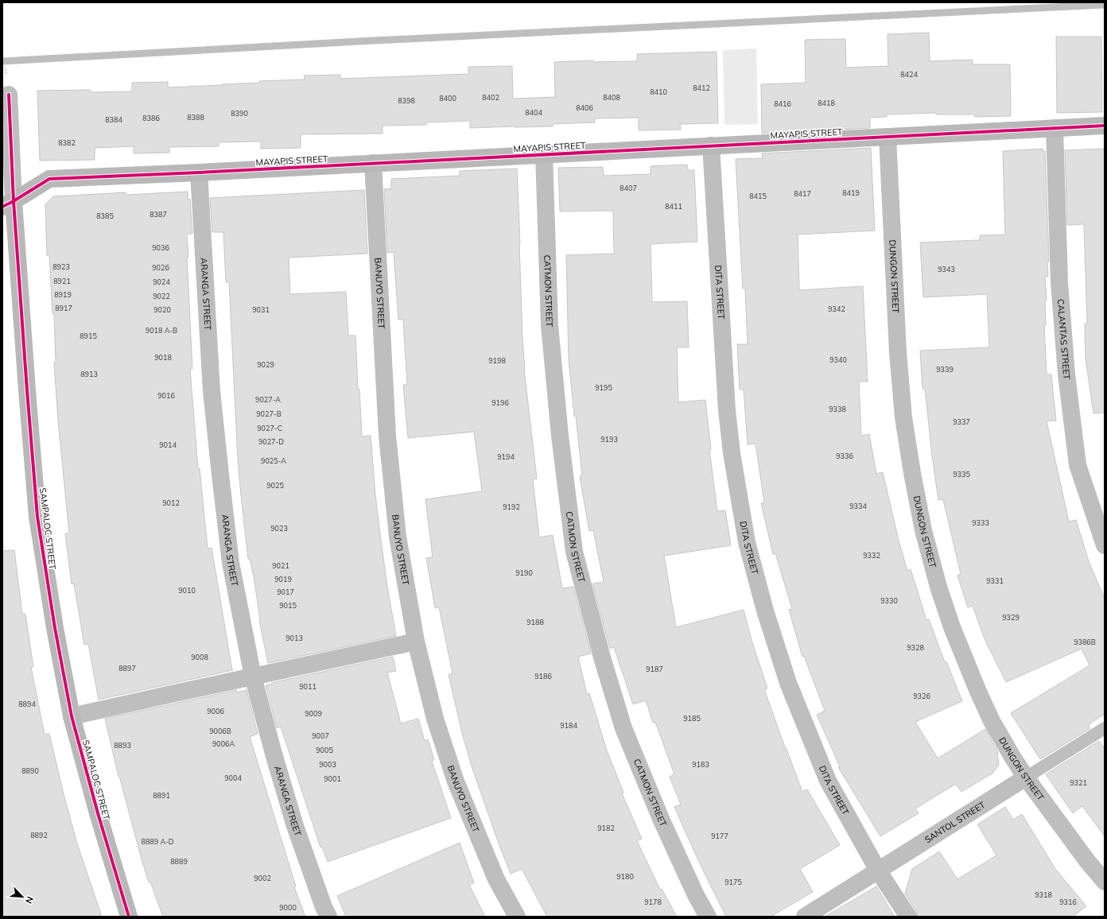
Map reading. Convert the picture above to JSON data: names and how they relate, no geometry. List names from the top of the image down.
{
  "streets": {
    "street": [
      "MAYAPIS STREET",
      "DUNGON STREET",
      "CATMON STREET",
      "DITA STREET",
      "BANUYO STREET",
      "ARANGA STREET",
      "CALANTAS STREET",
      "SAMPALOC STREET",
      "SANTOL STREET"
    ]
  },
  "crossings": [
    ["MAYAPIS STREET", "DUNGON STREET"],
    ["MAYAPIS STREET", "CATMON STREET"],
    ["MAYAPIS STREET", "DITA STREET"],
    ["MAYAPIS STREET", "BANUYO STREET"],
    ["MAYAPIS STREET", "ARANGA STREET"],
    ["MAYAPIS STREET", "CALANTAS STREET"],
    ["MAYAPIS STREET", "SAMPALOC STREET"],
    ["DUNGON STREET", "SANTOL STREET"],
    ["DITA STREET", "SANTOL STREET"]
  ],
  "house_numbers": [
    "8424",
    "8412",
    "8410",
    "8402",
    "8408",
    "8400",
    "8398",
    "8418",
    "8416",
    "8406",
    "8404",
    "8390",
    "8388",
    "8386",
    "8384",
    "8382",
    "8407",
    "8419",
    "8417",
    "8415",
    "8411",
    "8387",
    "8385",
    "9036",
    "8923",
    "9026",
    "9343",
    "8921",
    "9024",
    "8919",
    "9022",
    "8917",
    "9342",
    "9020",
    "9031",
    "9018 A-B",
    "8915",
    "9018",
    "9340",
    "9198",
    "9029",
    "9339",
    "8913",
    "9195",
    "9016",
    "9027-A",
    "9196",
    "9338",
    "9027-B",
    "9337",
    "9027-C",
    "9193",
    "9027-D",
    "9014",
    "9336",
    "9194",
    "9025-A",
    "9335",
    "9025",
    "9012",
    "9334",
    "9192",
    "9333",
    "9023",
    "9332",
    "9021",
    "9190",
    "9019",
    "9331",
    "9010",
    "9017",
    "9330",
    "9015",
    "9329",
    "9188",
    "9013",
    "9386B",
    "9328",
    "9008",
    "8897",
    "9187",
    "9186",
    "9011",
    "9326",
    "8894",
    "9006",
    "9009",
    "9185",
    "9184",
    "9006B",
    "9007",
    "9006A",
    "8893",
    "9005",
    "9003",
    "9183",
    "8890",
    "9004",
    "9001",
    "9321",
    "8891",
    "9182",
    "8892",
    "9177",
    "8889 A-D",
    "8889",
    "9180",
    "9002",
    "9175",
    "9318",
    "9178",
    "9316",
    "9000"
  ],
  "north": "bottom right"
}
